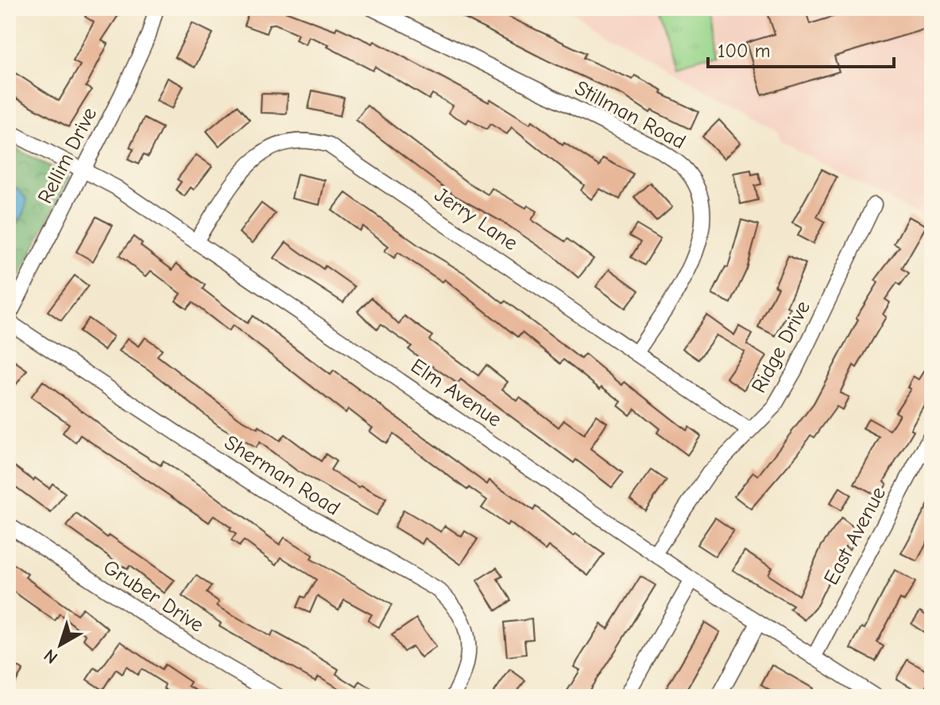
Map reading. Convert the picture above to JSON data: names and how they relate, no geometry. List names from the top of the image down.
{
  "streets": {
    "street": [
      "Stillman Road",
      "Rellim Drive",
      "Jerry Lane",
      "Ridge Drive",
      "Elm Avenue",
      "Sherman Road",
      "East Avenue",
      "Gruber Drive"
    ]
  },
  "crossings": [
    ["Stillman Road", "Jerry Lane"],
    ["Rellim Drive", "Elm Avenue"],
    ["Rellim Drive", "Sherman Road"],
    ["Jerry Lane", "Ridge Drive"],
    ["Jerry Lane", "Elm Avenue"],
    ["Ridge Drive", "Elm Avenue"],
    ["Elm Avenue", "East Avenue"]
  ],
  "scale_bar": "100 m",
  "north": "bottom left"
}
